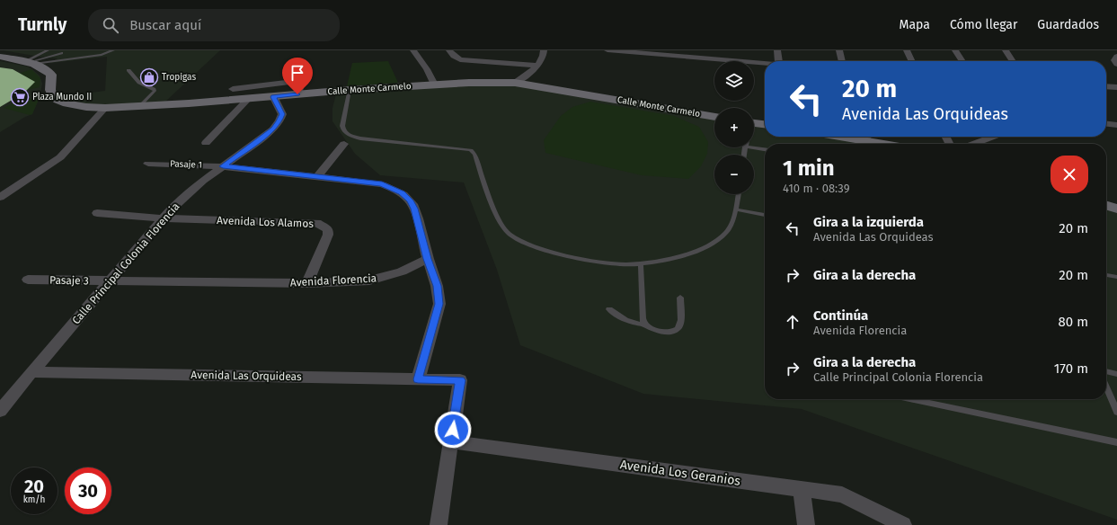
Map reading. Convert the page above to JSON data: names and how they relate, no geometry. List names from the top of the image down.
{
  "streets": {
    "street": [
      "Calle Monte Carmelo",
      "Pasaje 1",
      "Avenida Los Alamos",
      "Calle Principal Colonia Florencia",
      "Pasaje 3",
      "Avenida Florencia",
      "Avenida Las Orquideas",
      "Avenida Los Geranios"
    ]
  },
  "crossings": [
    ["Calle Monte Carmelo", "Calle Principal Colonia Florencia"],
    ["Pasaje 1", "Calle Principal Colonia Florencia"],
    ["Avenida Los Alamos", "Calle Principal Colonia Florencia"],
    ["Avenida Los Alamos", "Avenida Florencia"],
    ["Calle Principal Colonia Florencia", "Pasaje 3"],
    ["Calle Principal Colonia Florencia", "Avenida Florencia"],
    ["Calle Principal Colonia Florencia", "Avenida Las Orquideas"],
    ["Pasaje 3", "Avenida Florencia"],
    ["Avenida Las Orquideas", "Avenida Los Geranios"]
  ],
  "places": {
    "shop": ["Tropigas"],
    "supermarket": ["Plaza Mundo II"]
  },
  "page": {
    "header": "Turnly",
    "search": "Buscar aquí",
    "nav": ["Mapa", "Cómo llegar", "Guardados"],
    "map_buttons": ["+", "−"],
    "turn": ["20 m", "Avenida Las Orquideas"],
    "heading": ["1 min", "410 m · 08:39"],
    "list": [
      {
        "name": "Gira a la izquierda",
        "note": "Avenida Las Orquideas",
        "value": "20 m"
      },
      {
        "name": "Gira a la derecha",
        "value": "20 m"
      },
      {
        "name": "Continúa",
        "note": "Avenida Florencia",
        "value": "80 m"
      },
      {
        "name": "Gira a la derecha",
        "note": "Calle Principal Colonia Florencia",
        "value": "170 m"
      }
    ],
    "speed": "20 km/h",
    "limit": "30"
  }
}
